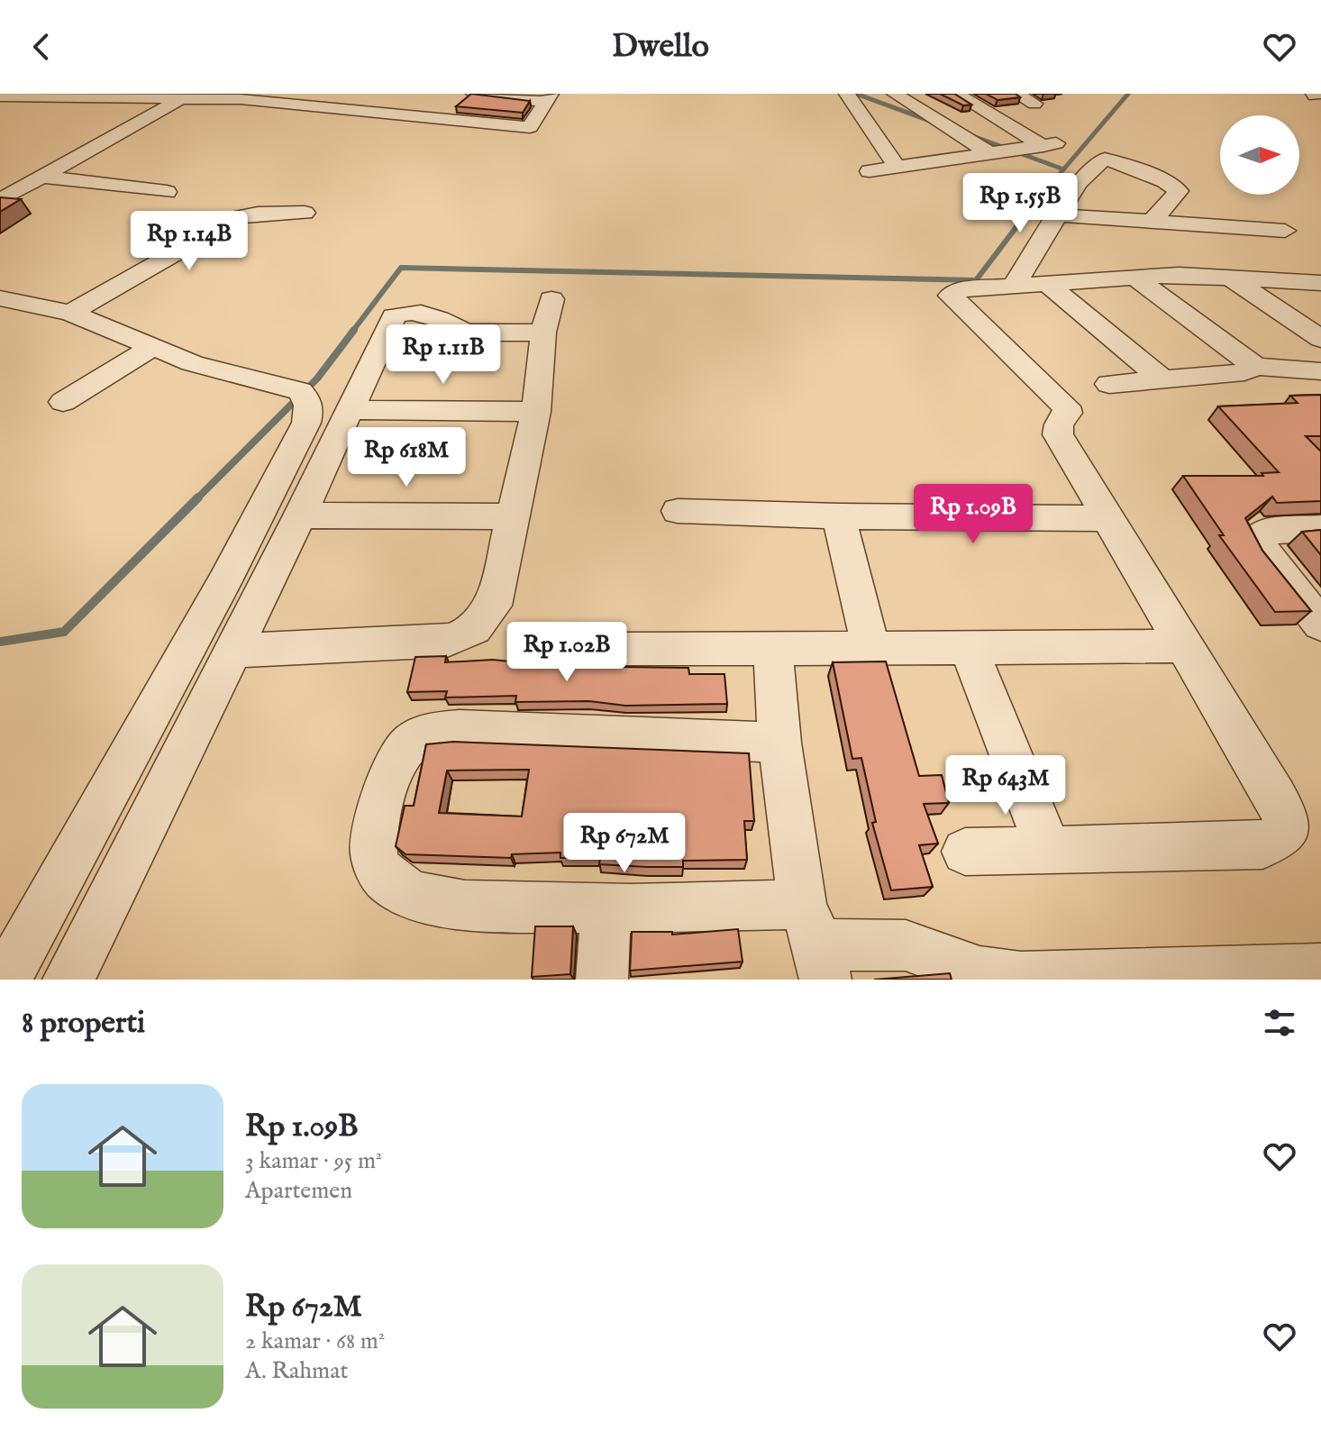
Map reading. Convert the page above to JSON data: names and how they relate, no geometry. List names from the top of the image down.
{
  "north": "right",
  "page": {
    "header": "Dwello",
    "price": [
      "Rp 1.55B",
      "Rp 1.14B",
      "Rp 1.11B",
      "Rp 618M",
      "Rp 1.09B",
      "Rp 1.02B",
      "Rp 643M",
      "Rp 672M"
    ],
    "heading": "8 properti",
    "list": [
      {
        "name": "Rp 1.09B",
        "note": "3 kamar · 95 m² · Apartemen"
      },
      {
        "name": "Rp 672M",
        "note": "2 kamar · 68 m² · A. Rahmat"
      }
    ]
  }
}
